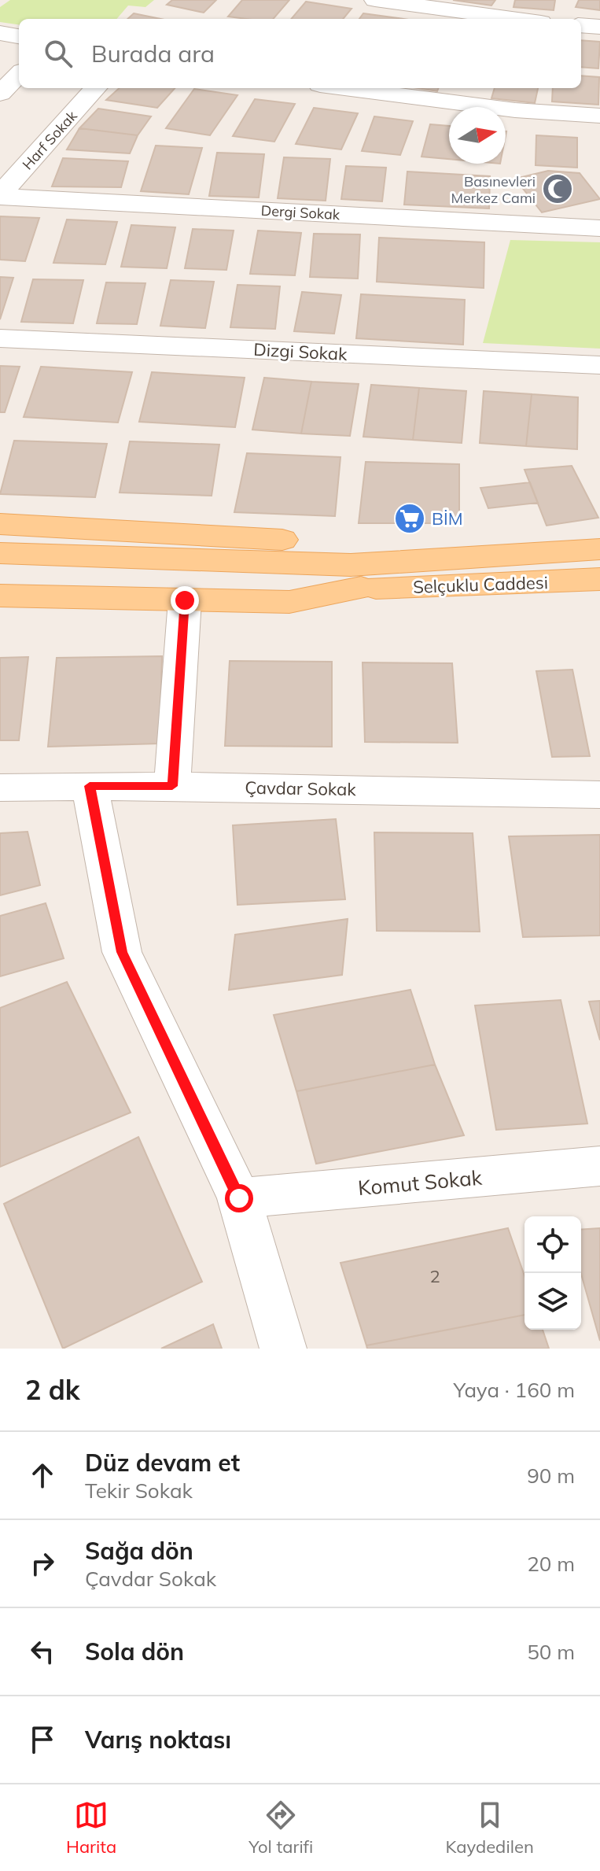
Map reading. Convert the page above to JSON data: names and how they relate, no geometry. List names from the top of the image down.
{
  "streets": {
    "main road": ["Selçuklu Caddesi"],
    "street": [
      "Harf Sokak",
      "Dergi Sokak",
      "Dizgi Sokak",
      "Çavdar Sokak",
      "Komut Sokak"
    ]
  },
  "crossings": [
    ["Harf Sokak", "Dergi Sokak"]
  ],
  "places": {
    "mosque": ["Basınevleri Merkez Cami"],
    "supermarket": ["BİM"]
  },
  "house_numbers": ["2"],
  "north": "right",
  "page": {
    "search": "Burada ara",
    "heading": ["2 dk", "Yaya · 160 m"],
    "list": [
      ["Düz devam et", "Tekir Sokak", "90 m"],
      ["Sağa dön", "Çavdar Sokak", "20 m"],
      ["Sola dön", "50 m"],
      "Varış noktası"
    ],
    "nav": ["Harita", "Yol tarifi", "Kaydedilen"]
  }
}
